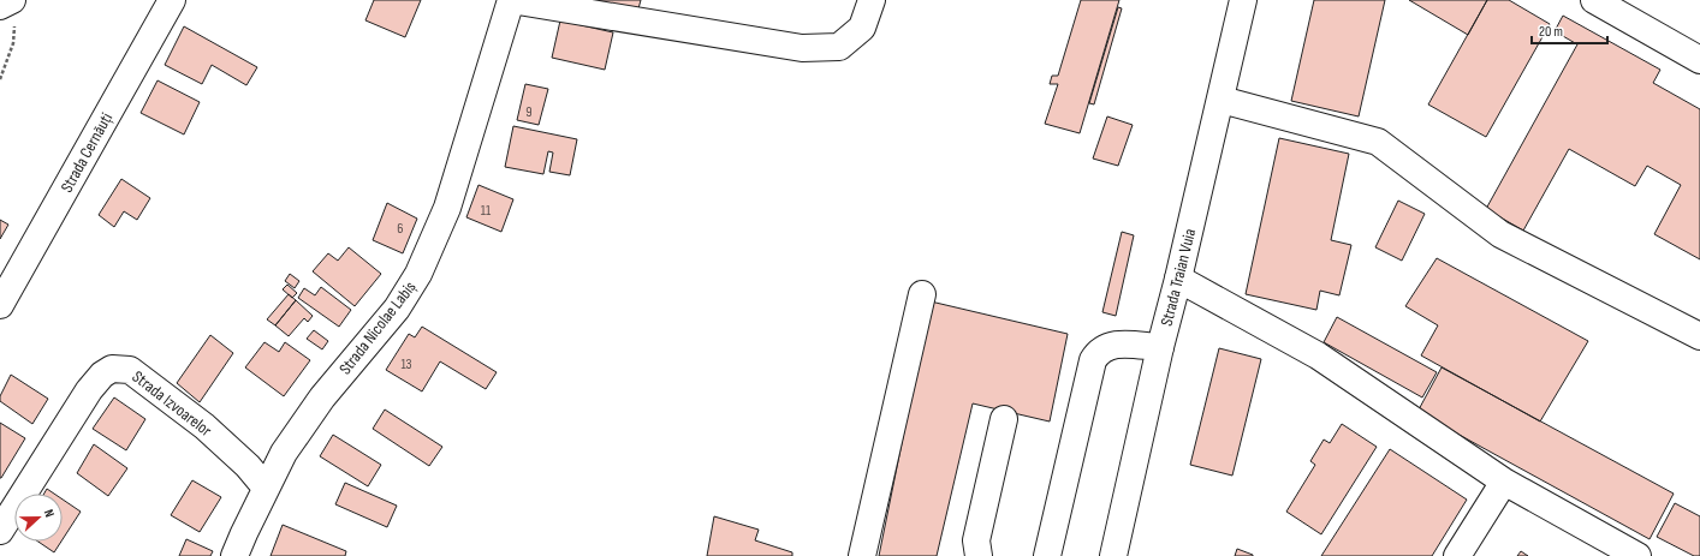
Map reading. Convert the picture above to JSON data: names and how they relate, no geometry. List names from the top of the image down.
{
  "streets": {
    "street": [
      "Strada Cernăuți",
      "Strada Traian Vuia",
      "Strada Nicolae Labiș",
      "Strada Izvoarelor"
    ]
  },
  "crossings": [
    ["Strada Nicolae Labiș", "Strada Izvoarelor"]
  ],
  "house_numbers": [
    "9",
    "11",
    "6",
    "13"
  ],
  "scale_bar": "20 m",
  "north": "right"
}
